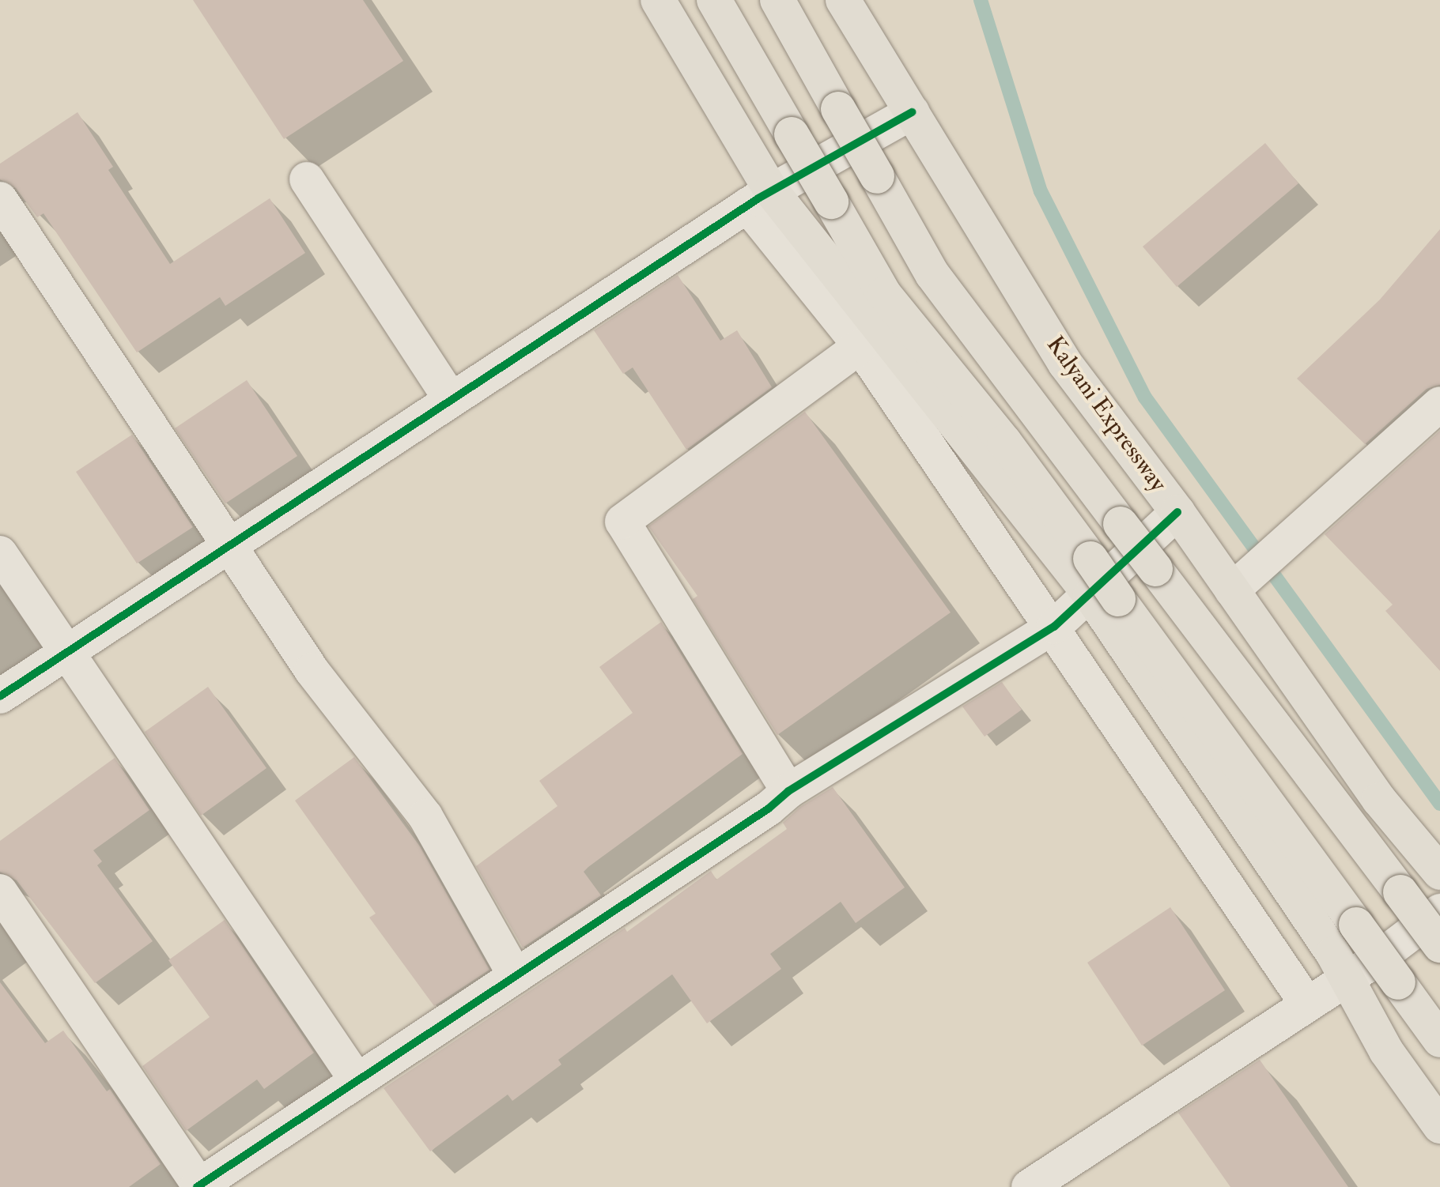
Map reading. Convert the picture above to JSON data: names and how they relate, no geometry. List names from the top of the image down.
{
  "streets": {
    "highway": ["Kalyani Expressway"]
  }
}
